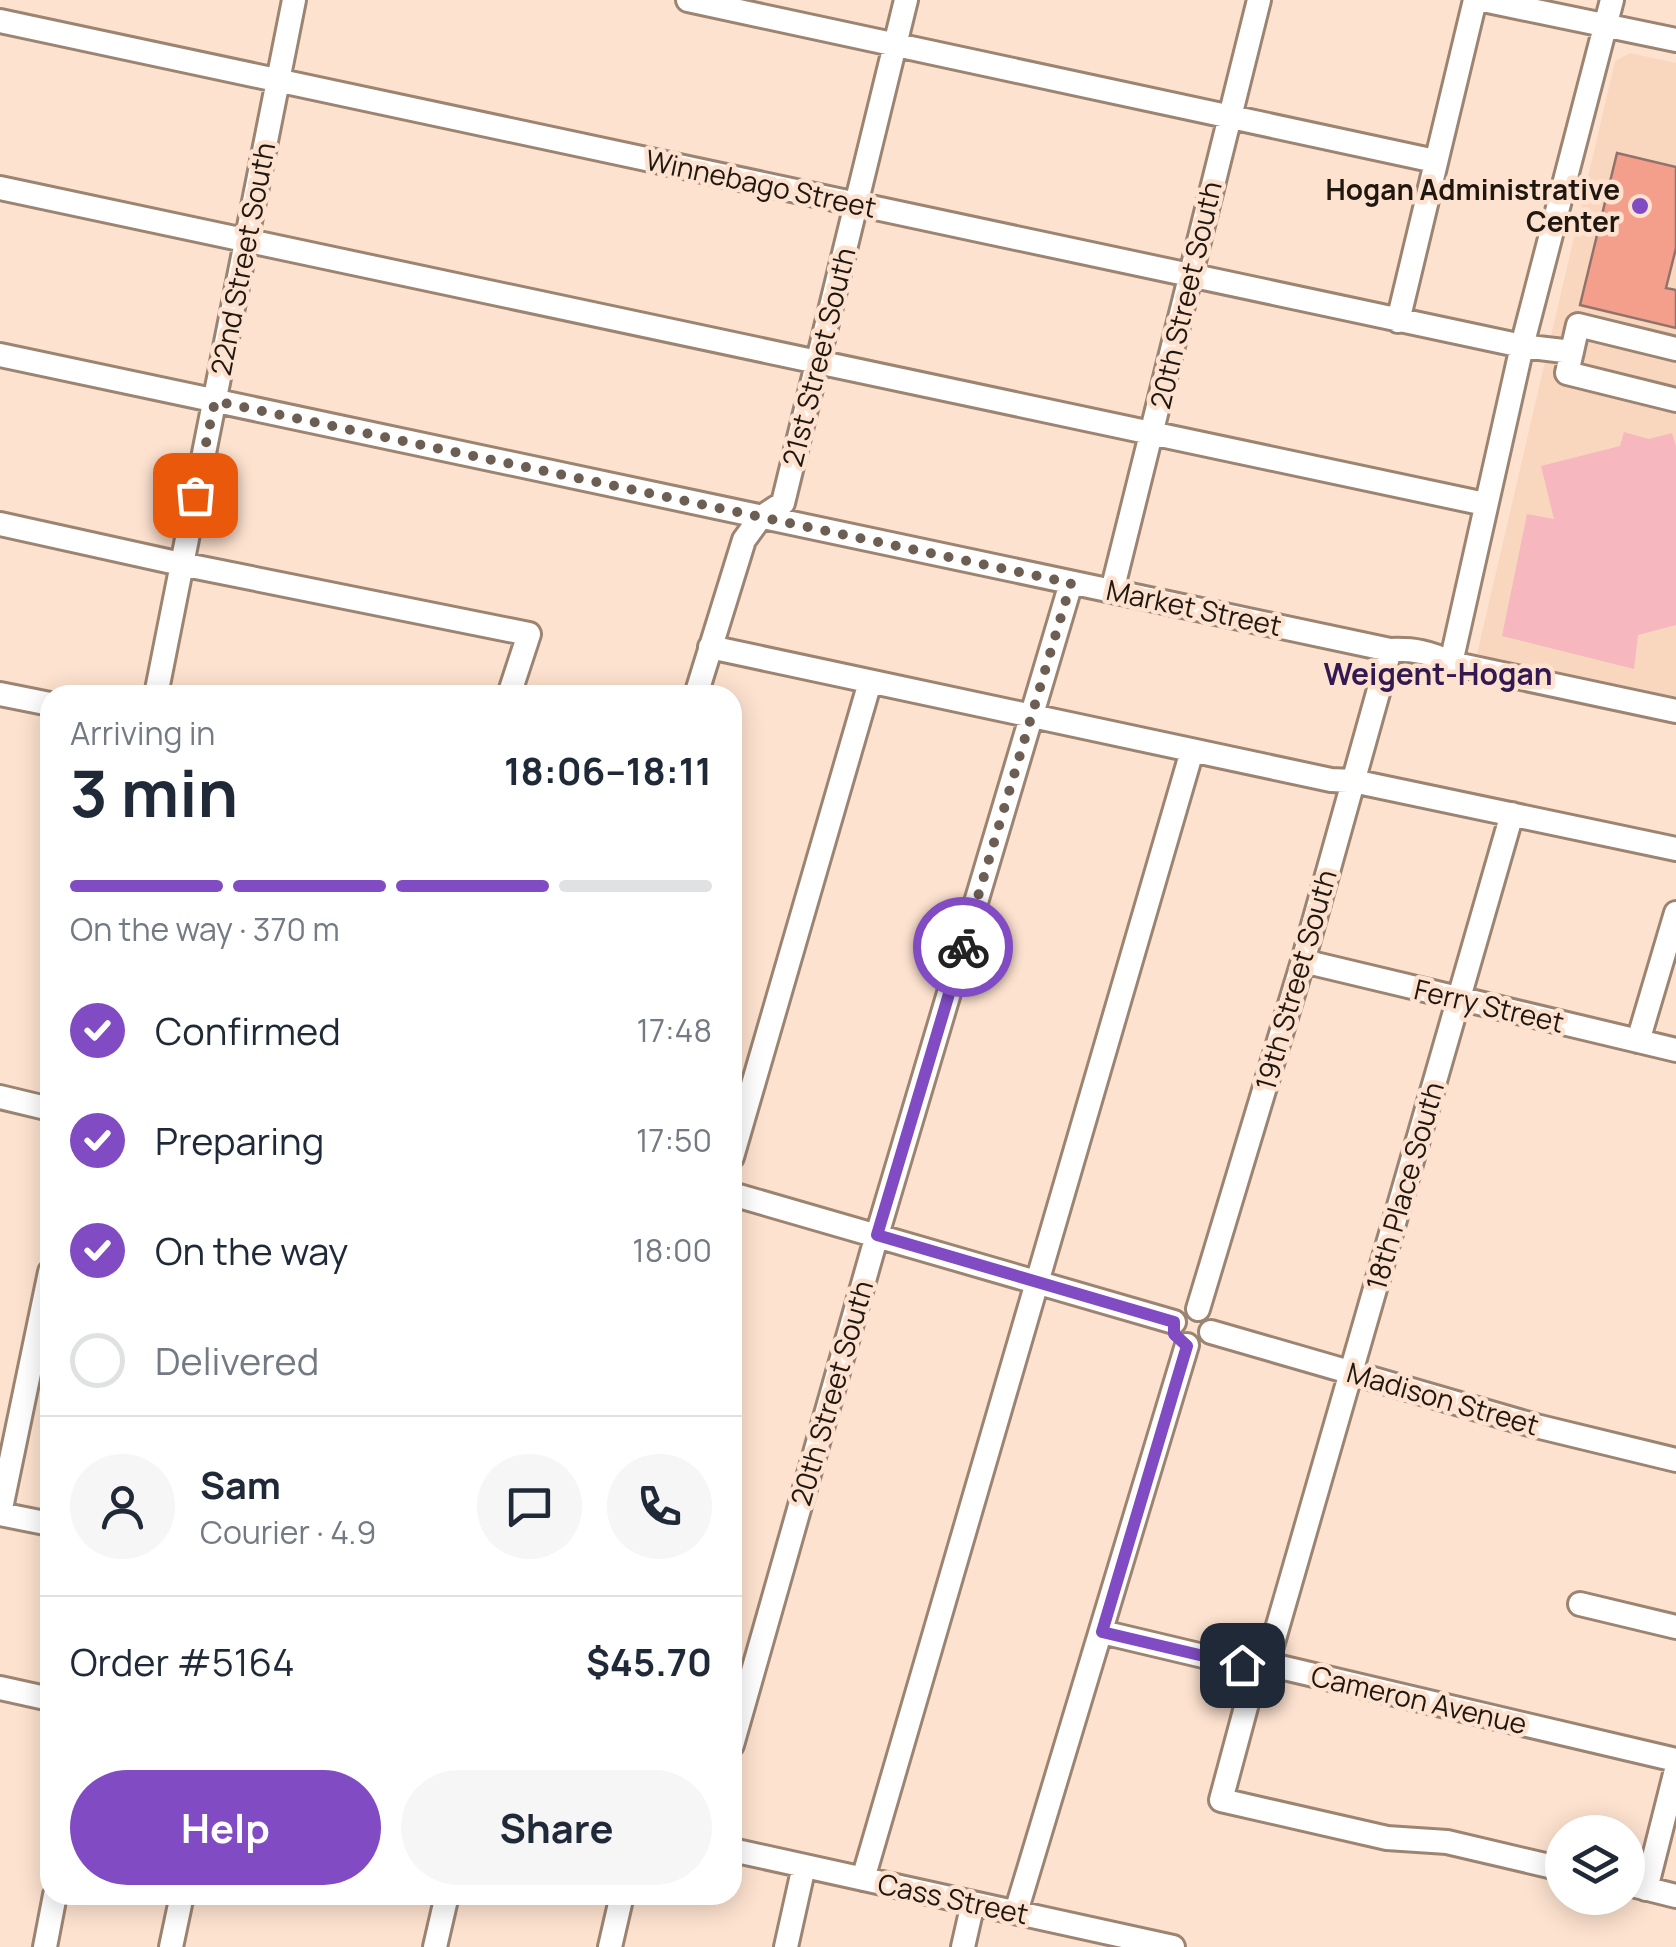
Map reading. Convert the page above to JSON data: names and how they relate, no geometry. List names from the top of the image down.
{
  "streets": {
    "street": [
      "Winnebago Street",
      "22nd Street South",
      "20th Street South",
      "21st Street South",
      "Market Street",
      "19th Street South",
      "Ferry Street",
      "18th Place South",
      "Madison Street",
      "Cameron Avenue",
      "Cass Street"
    ]
  },
  "crossings": [
    ["Winnebago Street", "22nd Street South"],
    ["Winnebago Street", "20th Street South"],
    ["Winnebago Street", "21st Street South"],
    ["22nd Street South", "Market Street"],
    ["20th Street South", "Market Street"],
    ["21st Street South", "Market Street"],
    ["Market Street", "19th Street South"],
    ["19th Street South", "Ferry Street"],
    ["19th Street South", "Madison Street"],
    ["Ferry Street", "18th Place South"],
    ["18th Place South", "Madison Street"],
    ["18th Place South", "Cameron Avenue"]
  ],
  "districts": ["Weigent-Hogan"],
  "places": ["Hogan Administrative Center"],
  "page": {
    "heading": ["3 min", "Arriving in", "18:06–18:11"],
    "panel": [
      "Sam",
      "Courier · 4.9",
      "Order #5164",
      "$45.70"
    ],
    "bar": "On the way · 370 m",
    "list": [
      ["Confirmed", "17:48"],
      ["Preparing", "17:50"],
      ["On the way", "18:00"],
      "Delivered"
    ],
    "buttons": ["Help", "Share"]
  }
}
